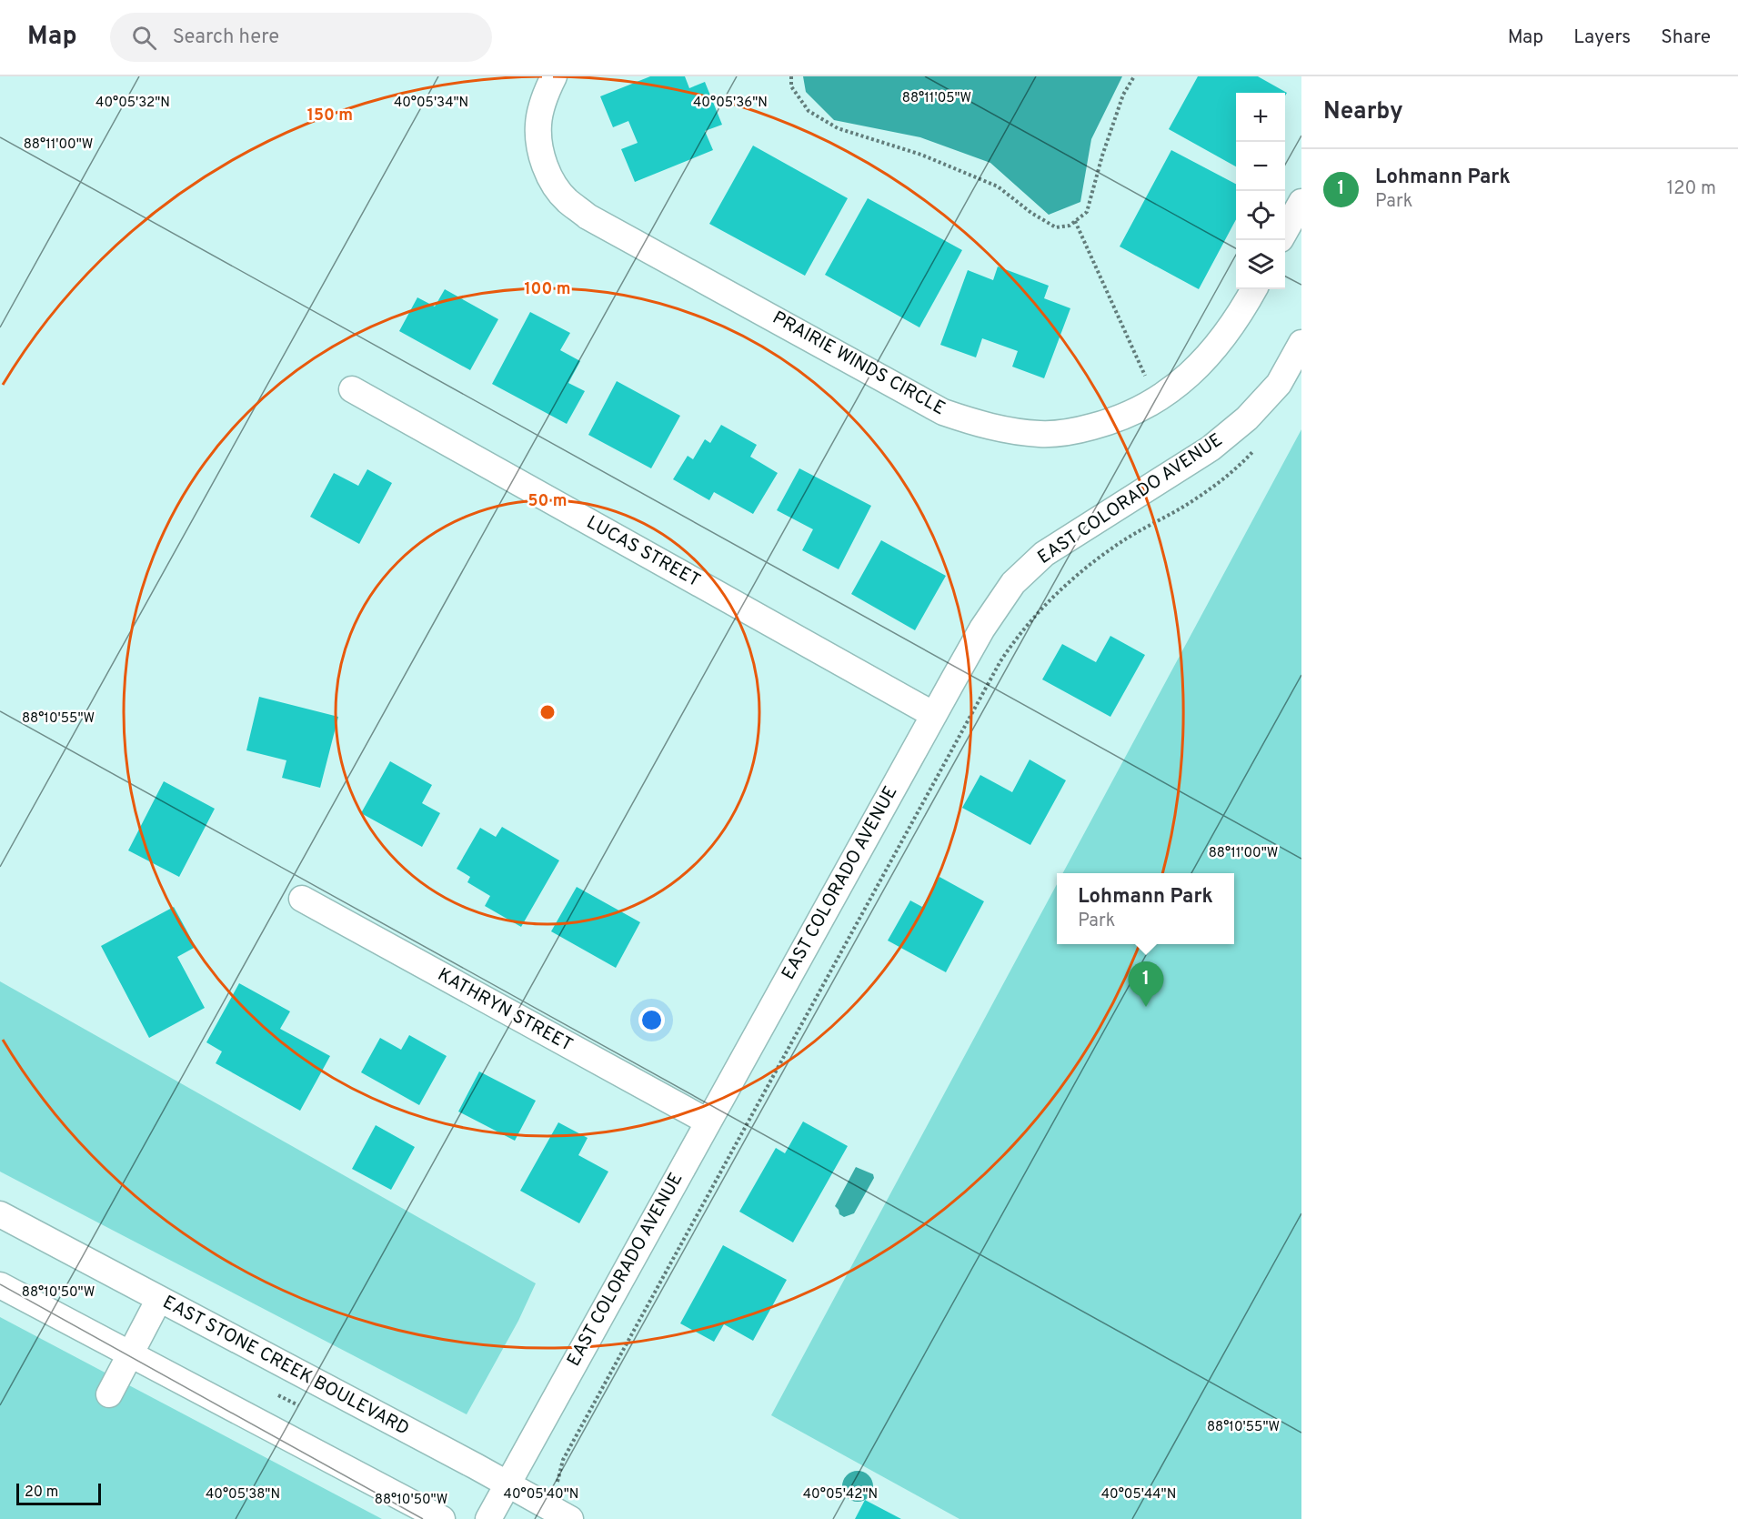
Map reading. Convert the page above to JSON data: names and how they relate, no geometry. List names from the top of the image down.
{
  "streets": {
    "street": [
      "PRAIRIE WINDS CIRCLE",
      "EAST COLORADO AVENUE",
      "LUCAS STREET",
      "KATHRYN STREET",
      "EAST STONE CREEK BOULEVARD"
    ]
  },
  "crossings": [
    ["EAST COLORADO AVENUE", "LUCAS STREET"],
    ["EAST COLORADO AVENUE", "KATHRYN STREET"],
    ["EAST COLORADO AVENUE", "EAST STONE CREEK BOULEVARD"]
  ],
  "scale_bar": "20 m",
  "page": {
    "header": "Map",
    "search": "Search here",
    "nav": ["Map", "Layers", "Share"],
    "heading": "Nearby",
    "map_buttons": ["+", "−"],
    "list": [
      {
        "mark": "1",
        "name": "Lohmann Park",
        "note": "Park",
        "value": "120 m"
      }
    ],
    "popup": ["Lohmann Park", "Park"],
    "pins": "1",
    "scale": "20 m"
  },
  "coordinates": [
    "88°11'05\"W",
    "40°05'32\"N",
    "40°05'34\"N",
    "40°05'36\"N",
    "88°11'00\"W",
    "88°10'55\"W",
    "88°10'50\"W",
    "40°05'38\"N",
    "40°05'40\"N",
    "40°05'42\"N",
    "40°05'44\"N"
  ],
  "rings": ["150 m", "100 m", "50 m"]
}
